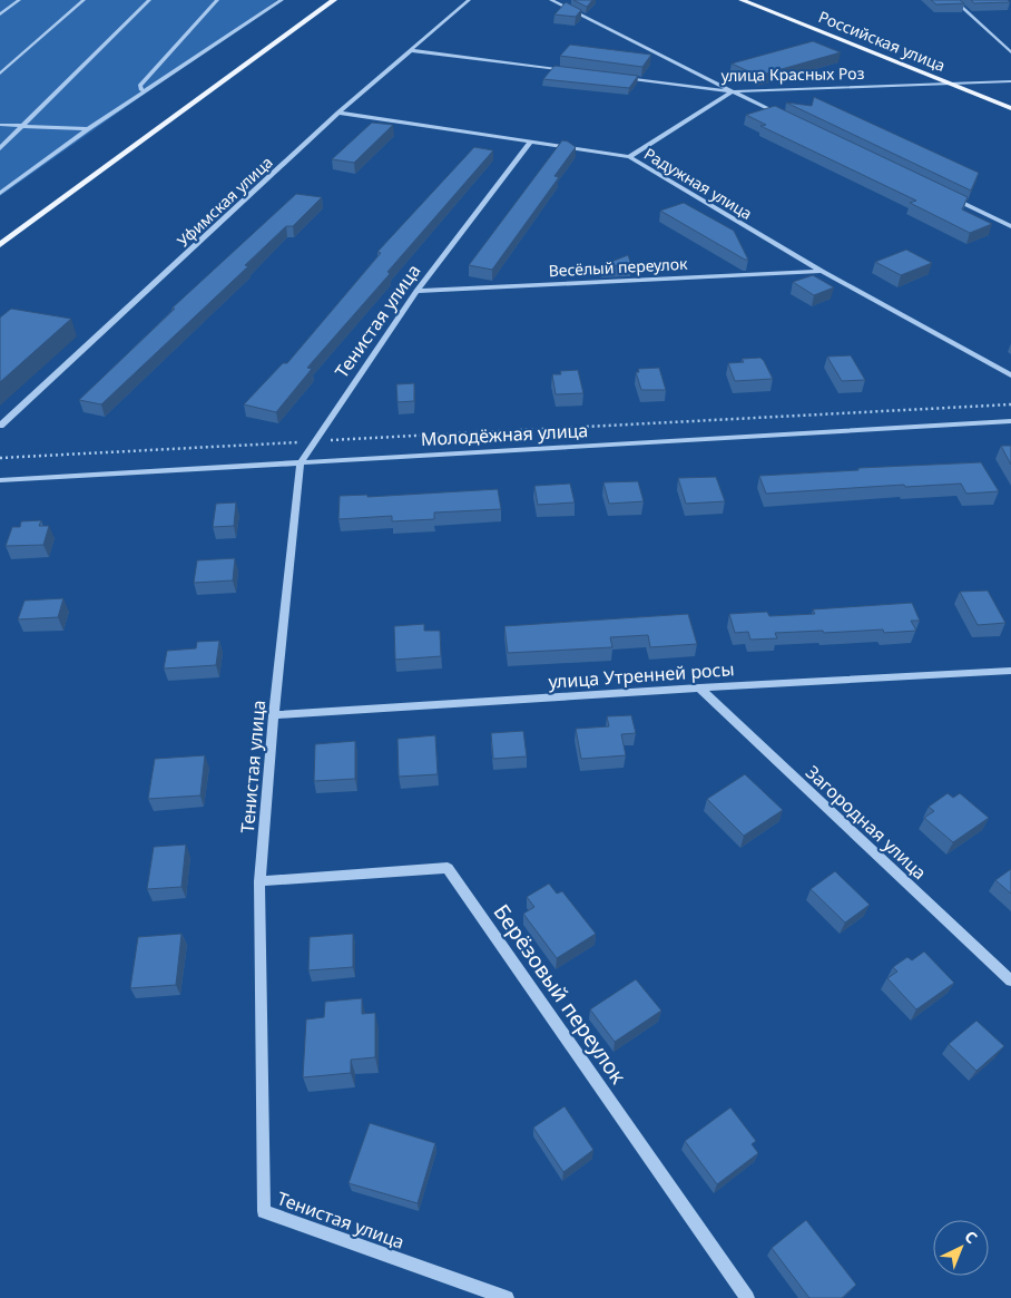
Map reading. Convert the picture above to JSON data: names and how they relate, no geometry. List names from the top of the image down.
{
  "streets": {
    "main road": ["Российская улица"],
    "street": [
      "улица Красных Роз",
      "Радужная улица",
      "Уфимская улица",
      "Весёлый переулок",
      "Тенистая улица",
      "Молодёжная улица",
      "улица Утренней росы",
      "Загородная улица",
      "Берёзовый переулок"
    ]
  },
  "crossings": [
    ["Российская улица", "улица Красных Роз"],
    ["Радужная улица", "Уфимская улица"],
    ["Радужная улица", "Весёлый переулок"],
    ["Радужная улица", "Тенистая улица"],
    ["Весёлый переулок", "Тенистая улица"],
    ["Тенистая улица", "Молодёжная улица"],
    ["Тенистая улица", "улица Утренней росы"],
    ["Тенистая улица", "Берёзовый переулок"],
    ["улица Утренней росы", "Загородная улица"]
  ],
  "north": "top right"
}
